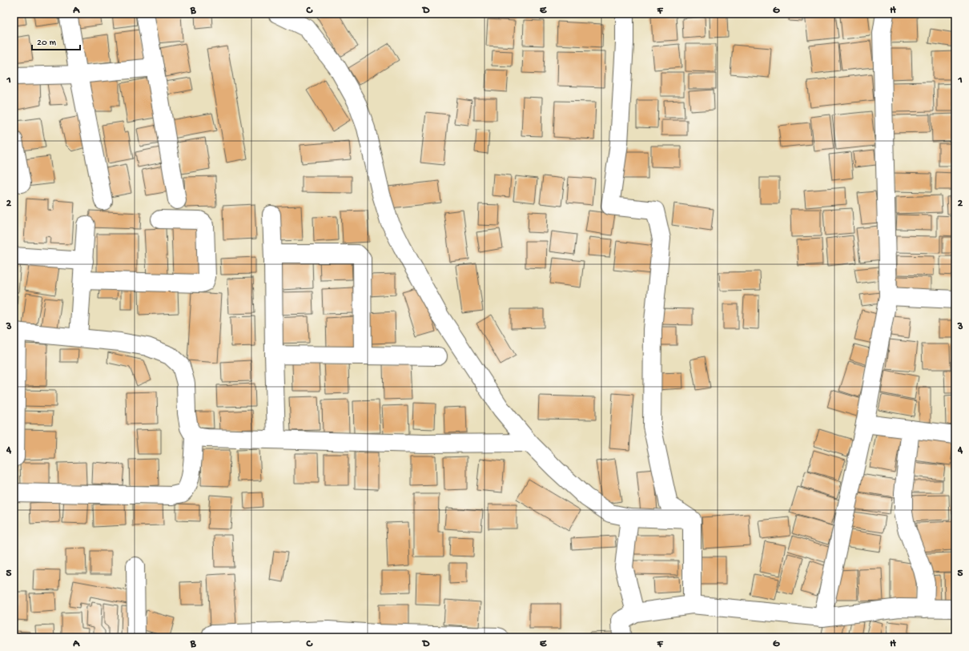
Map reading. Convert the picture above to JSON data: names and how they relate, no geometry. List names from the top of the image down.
{
  "scale_bar": "20 m",
  "grid": {
    "columns": [
      "A",
      "B",
      "C",
      "D",
      "E",
      "F",
      "G",
      "H"
    ],
    "rows": [
      "1",
      "2",
      "3",
      "4",
      "5"
    ]
  }
}
